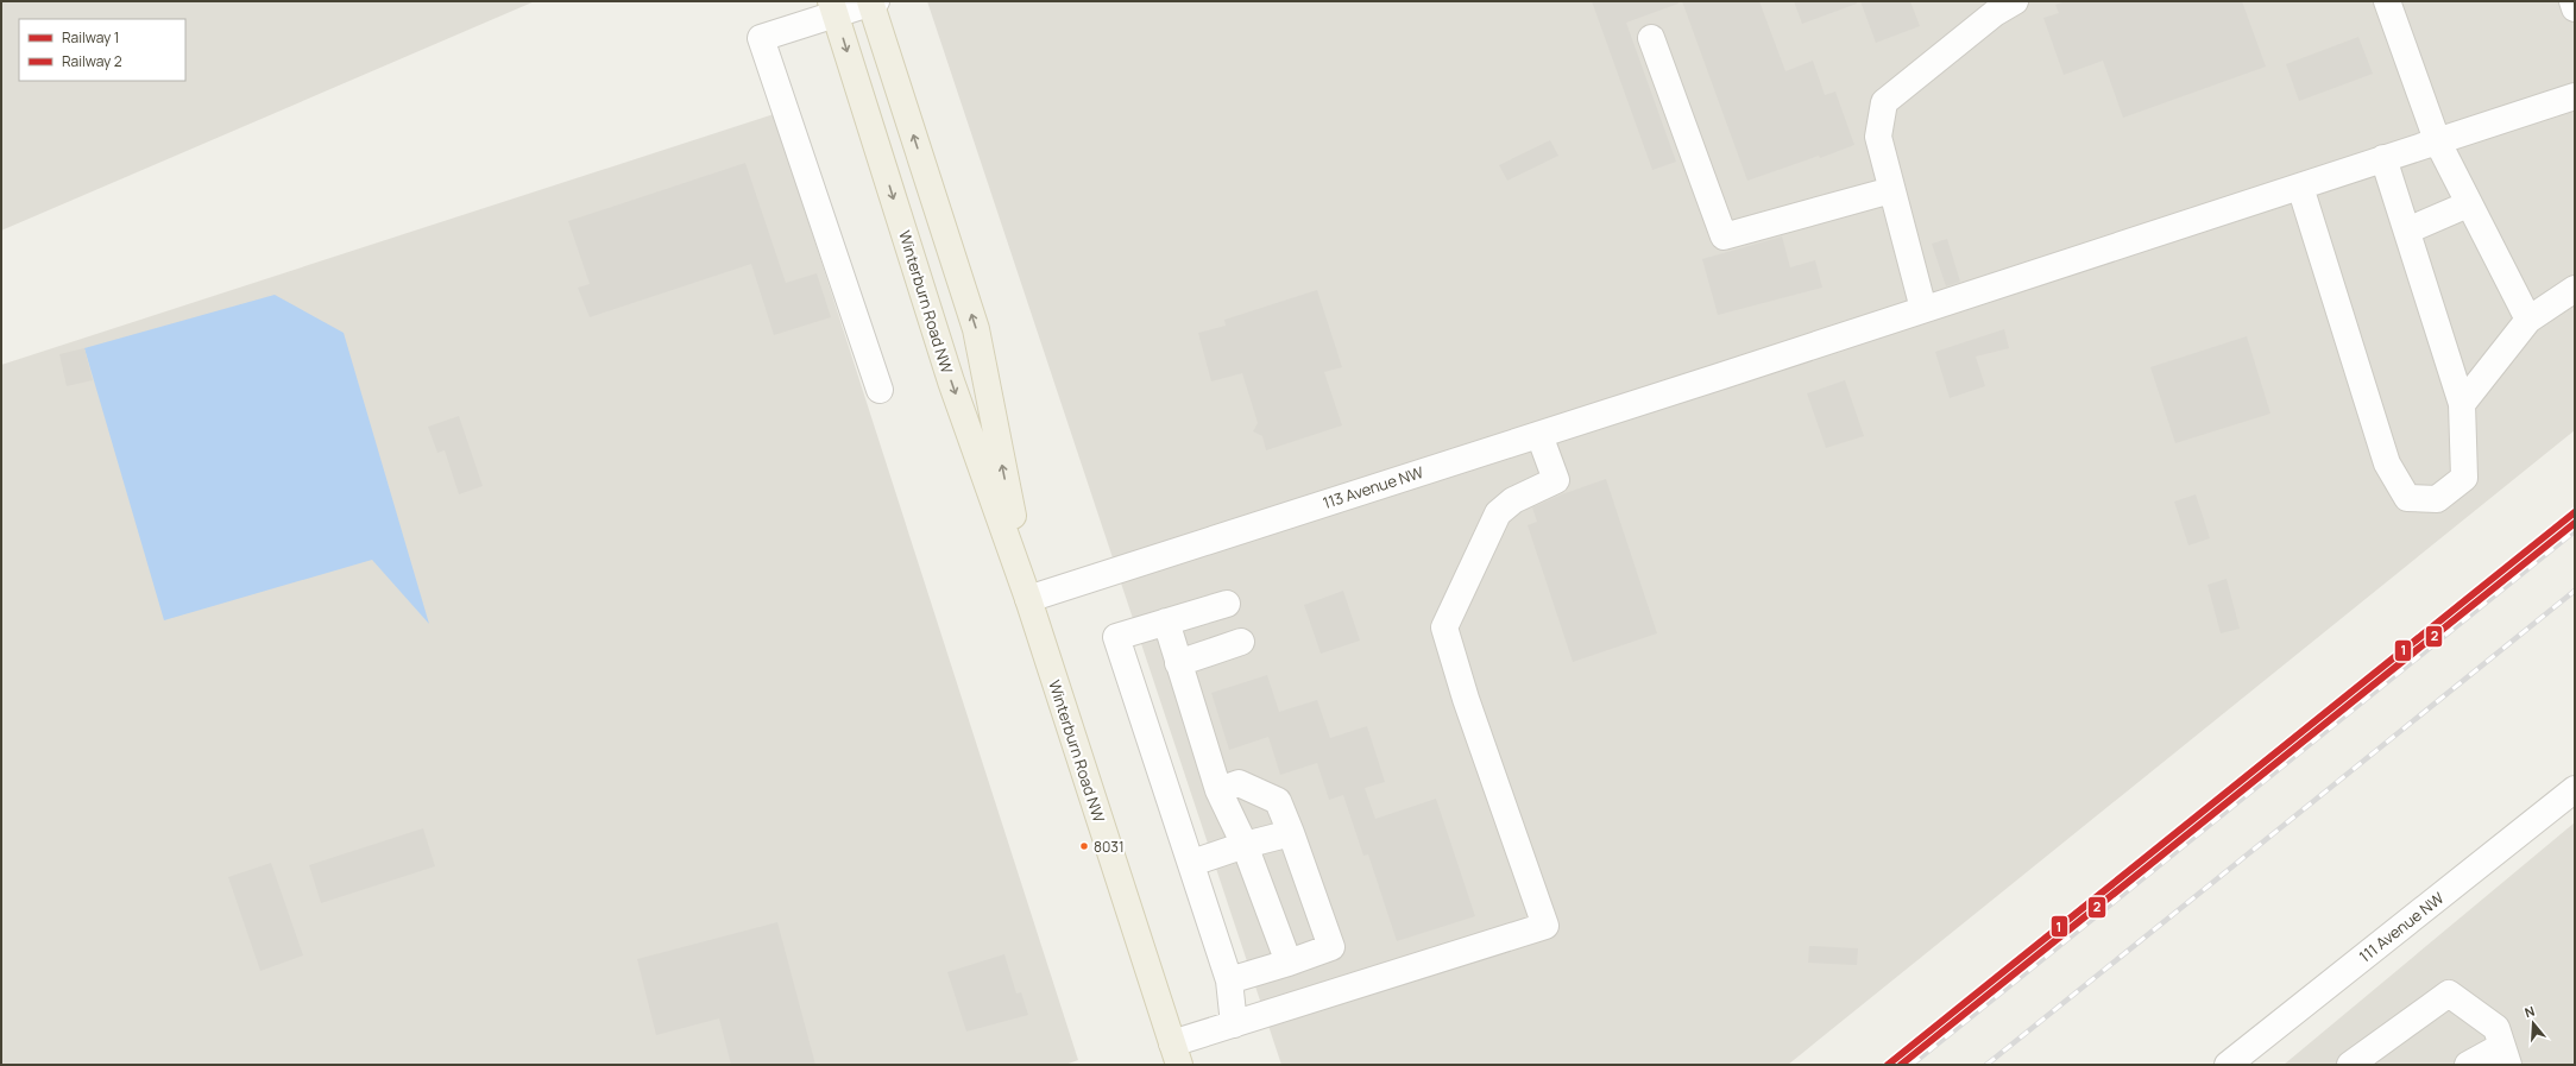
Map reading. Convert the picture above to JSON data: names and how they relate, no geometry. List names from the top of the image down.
{
  "streets": {
    "main road": ["Winterburn Road NW"],
    "street": ["113 Avenue NW", "111 Avenue NW"]
  },
  "crossings": [
    ["Winterburn Road NW", "113 Avenue NW"]
  ],
  "places": ["8031"],
  "lines": ["rail line 1", "rail line 2"],
  "legend": ["Railway 1", "Railway 2"],
  "north": "top"
}
